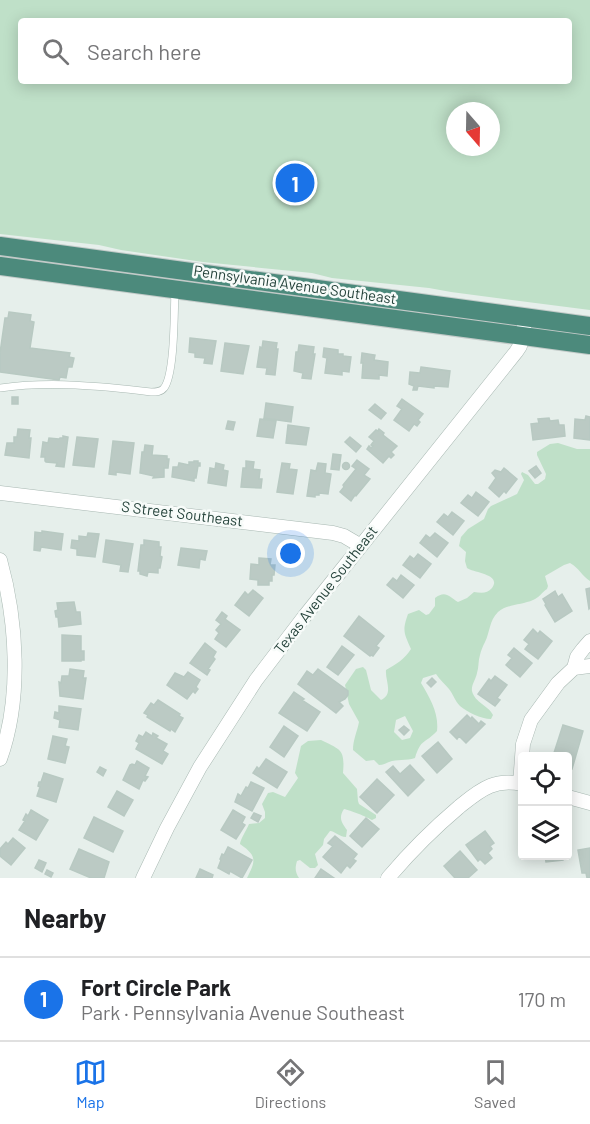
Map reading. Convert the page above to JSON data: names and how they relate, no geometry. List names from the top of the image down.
{
  "streets": {
    "highway": ["Pennsylvania Avenue Southeast"],
    "street": ["S Street Southeast", "Texas Avenue Southeast"]
  },
  "crossings": [
    ["Pennsylvania Avenue Southeast", "Texas Avenue Southeast"],
    ["S Street Southeast", "Texas Avenue Southeast"]
  ],
  "north": "bottom",
  "page": {
    "search": "Search here",
    "pins": "1",
    "heading": "Nearby",
    "list": [
      {
        "mark": "1",
        "name": "Fort Circle Park",
        "note": "Park · Pennsylvania Avenue Southeast",
        "value": "170 m"
      }
    ],
    "nav": ["Map", "Directions", "Saved"]
  }
}
